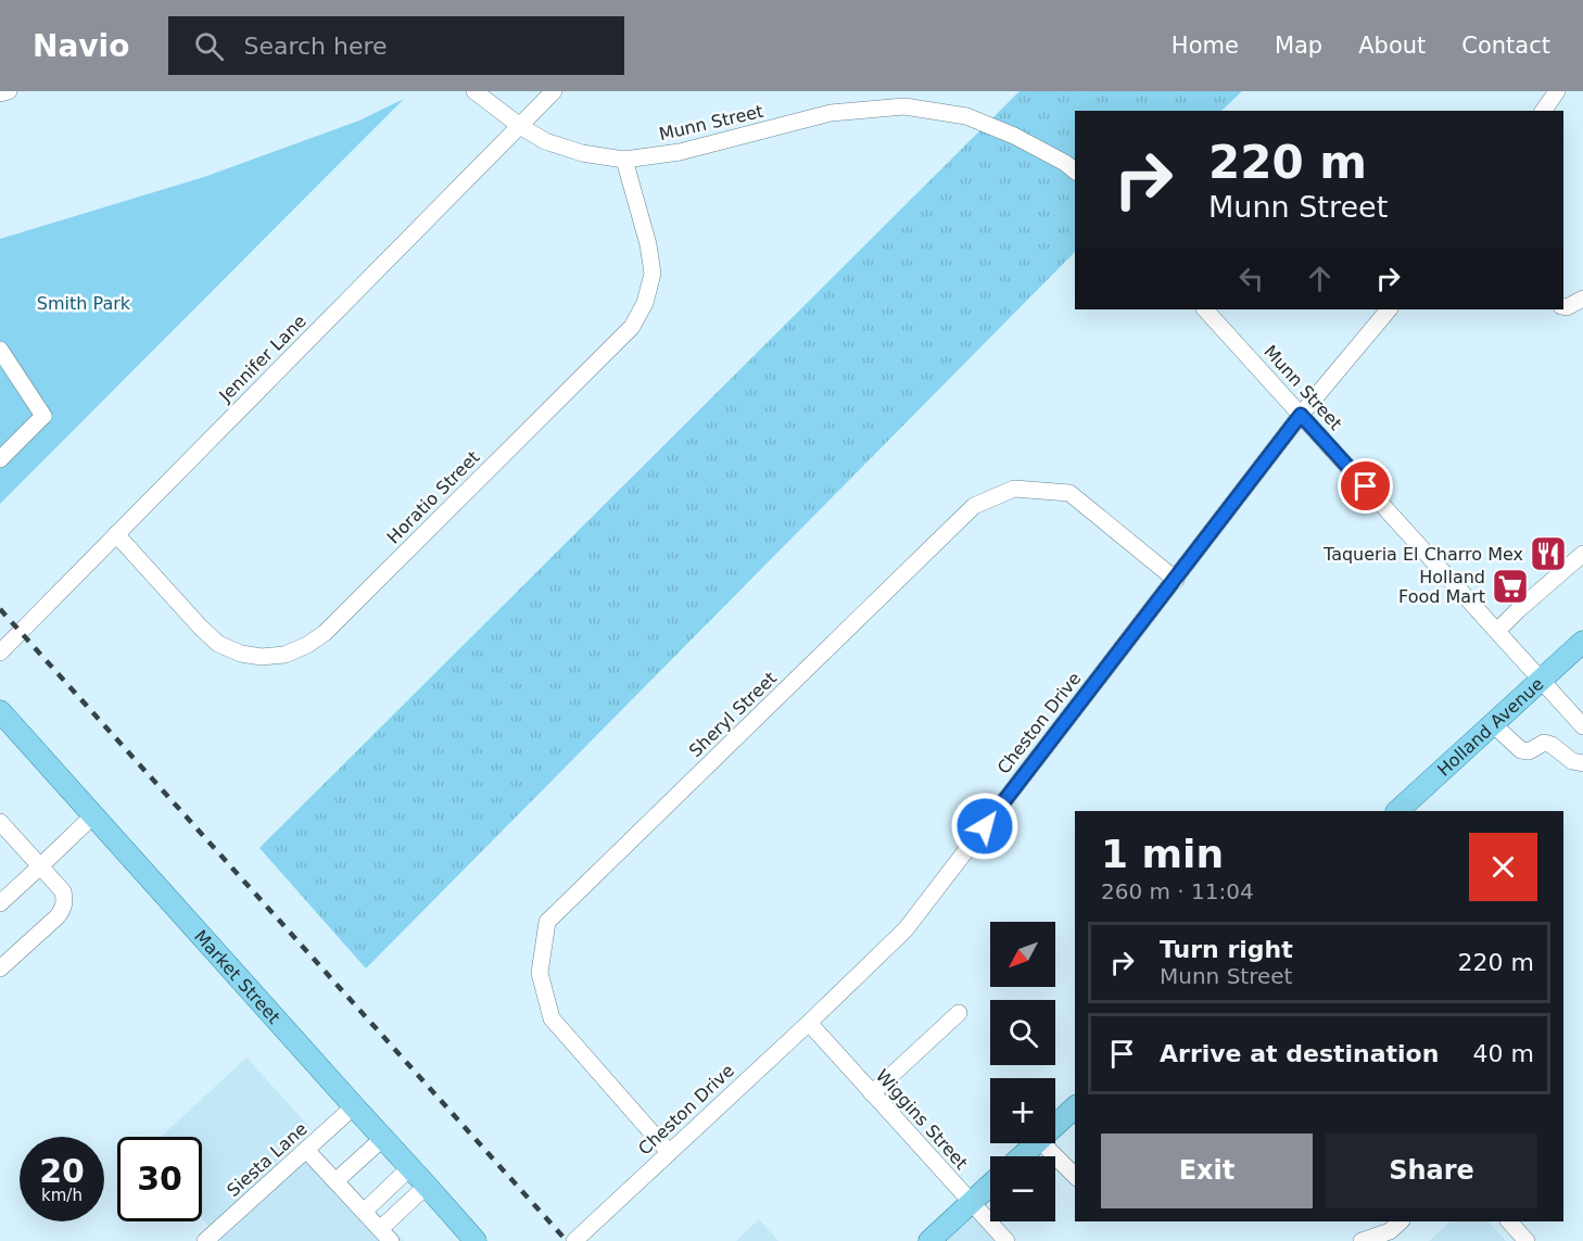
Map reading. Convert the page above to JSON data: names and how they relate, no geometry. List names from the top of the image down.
{
  "streets": {
    "main road": ["Holland Avenue", "Market Street"],
    "street": [
      "Munn Street",
      "Jennifer Lane",
      "Horatio Street",
      "Sheryl Street",
      "Cheston Drive",
      "Wiggins Street",
      "Siesta Lane"
    ]
  },
  "crossings": [
    ["Munn Street", "Jennifer Lane"],
    ["Munn Street", "Horatio Street"],
    ["Munn Street", "Cheston Drive"],
    ["Munn Street", "Holland Avenue"],
    ["Jennifer Lane", "Horatio Street"],
    ["Sheryl Street", "Cheston Drive"],
    ["Cheston Drive", "Wiggins Street"],
    ["Market Street", "Siesta Lane"]
  ],
  "parks": ["Smith Park"],
  "places": {
    "restaurant": ["Taqueria El Charro Mex"],
    "supermarket": ["Holland Food Mart"]
  },
  "north": "bottom left",
  "page": {
    "header": "Navio",
    "search": "Search here",
    "nav": [
      "Home",
      "Map",
      "About",
      "Contact"
    ],
    "turn": ["220 m", "Munn Street"],
    "heading": ["1 min", "260 m · 11:04"],
    "map_buttons": ["+", "−"],
    "list": [
      {
        "name": "Turn right",
        "note": "Munn Street",
        "value": "220 m"
      },
      {
        "name": "Arrive at destination",
        "value": "40 m"
      }
    ],
    "buttons": ["Exit", "Share"],
    "speed": "20 km/h",
    "limit": "30"
  }
}
